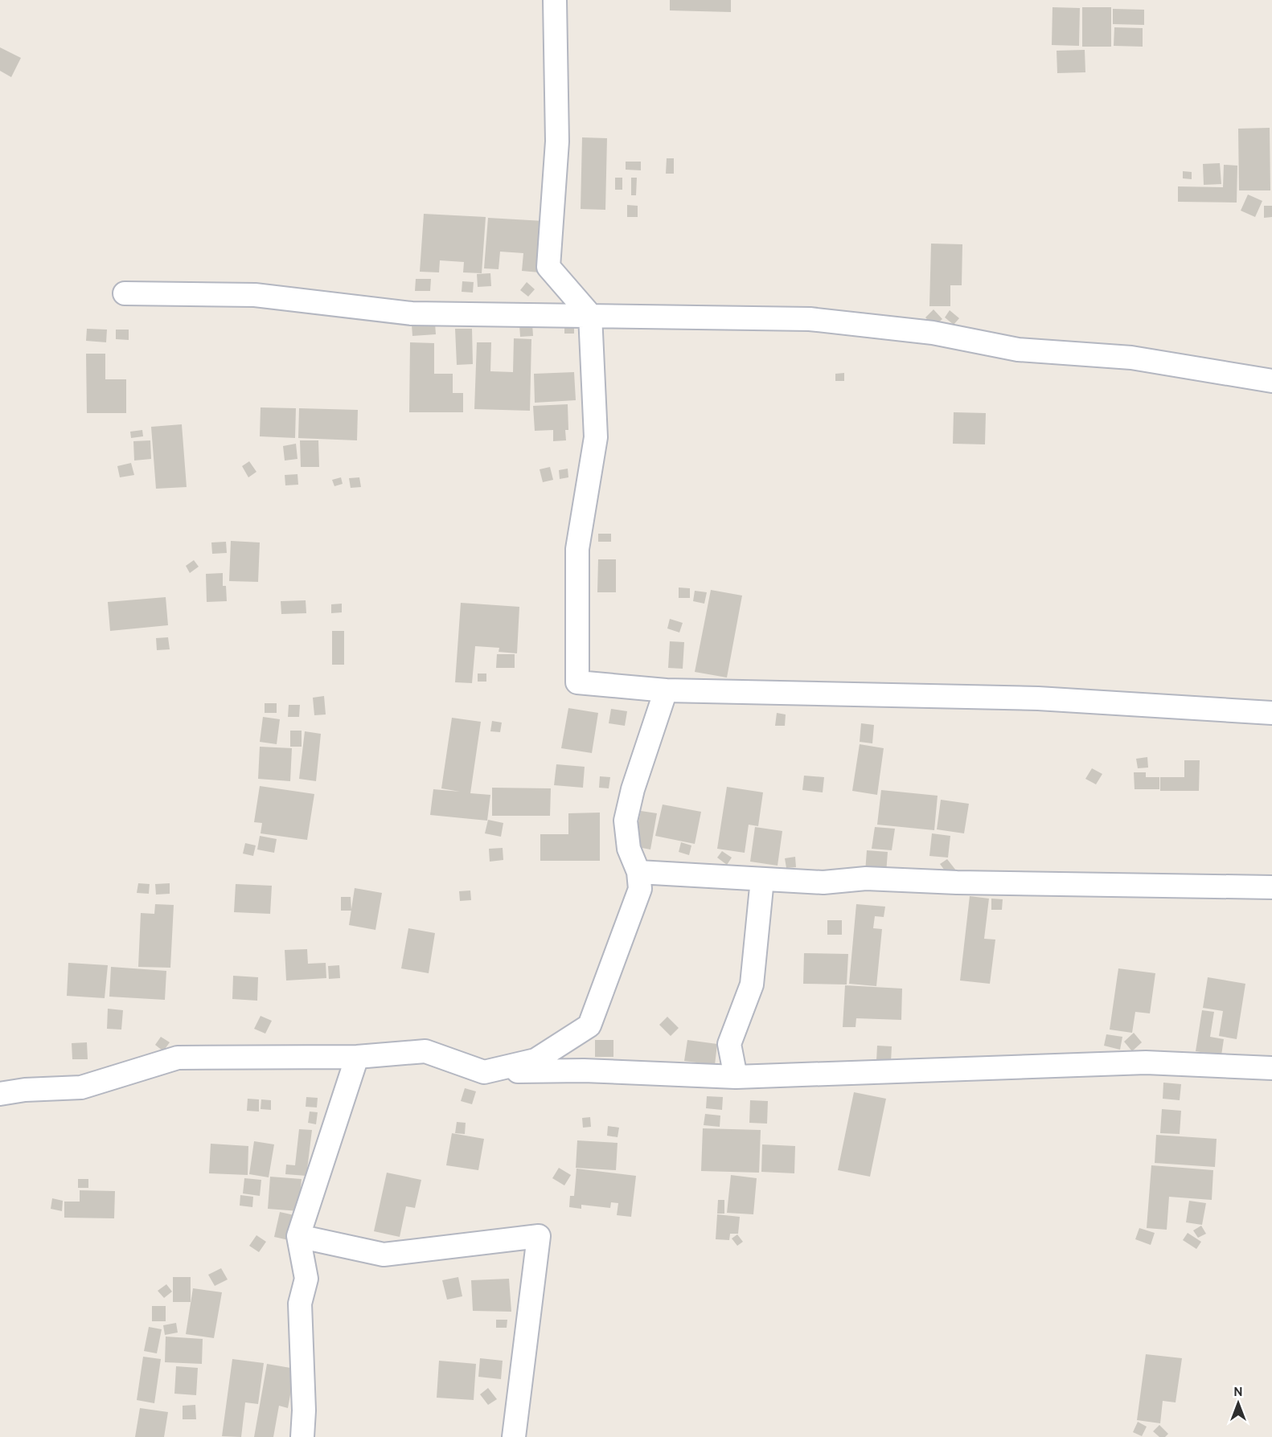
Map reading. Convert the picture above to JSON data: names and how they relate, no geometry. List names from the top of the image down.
{
  "north": "top"
}
